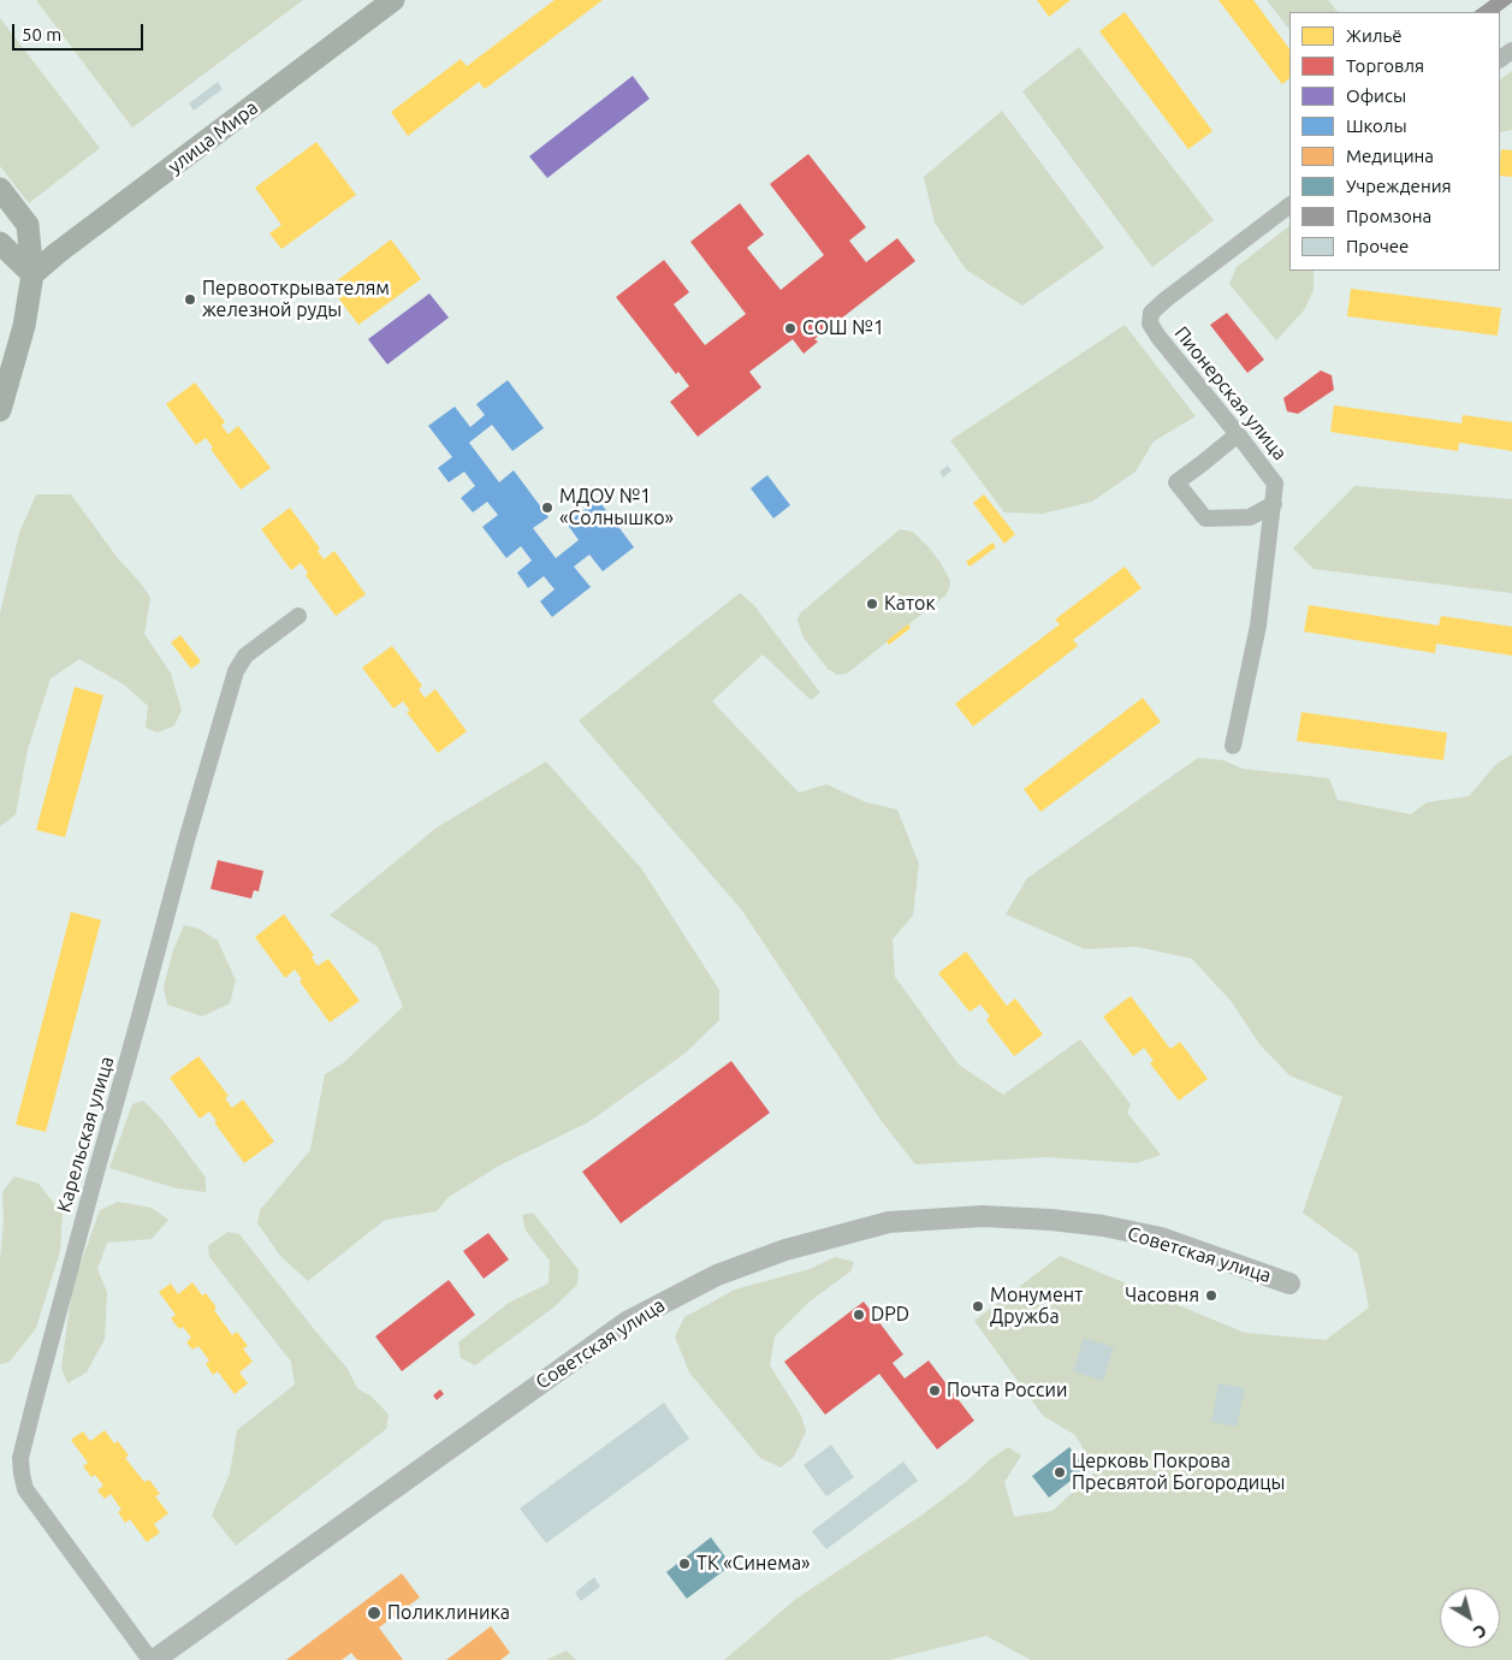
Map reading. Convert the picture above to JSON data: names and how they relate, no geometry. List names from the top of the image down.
{
  "streets": {
    "main road": ["улица Мира"],
    "street": ["Пионерская улица", "Карельская улица", "Советская улица"]
  },
  "crossings": [
    ["Карельская улица", "Советская улица"]
  ],
  "places": [
    "Первооткрывателям железной руды",
    "СОШ №1",
    "МДОУ №1 «Солнышко»",
    "Каток",
    "Часовня",
    "Монумент Дружба",
    "DPD",
    "Почта России",
    "Церковь Покрова Пресвятой Богородицы",
    "ТК «Синема»",
    "Поликлиника"
  ],
  "legend": [
    "Жильё",
    "Торговля",
    "Офисы",
    "Школы",
    "Медицина",
    "Учреждения",
    "Промзона",
    "Прочее"
  ],
  "scale_bar": "50 m",
  "north": "bottom right"
}
